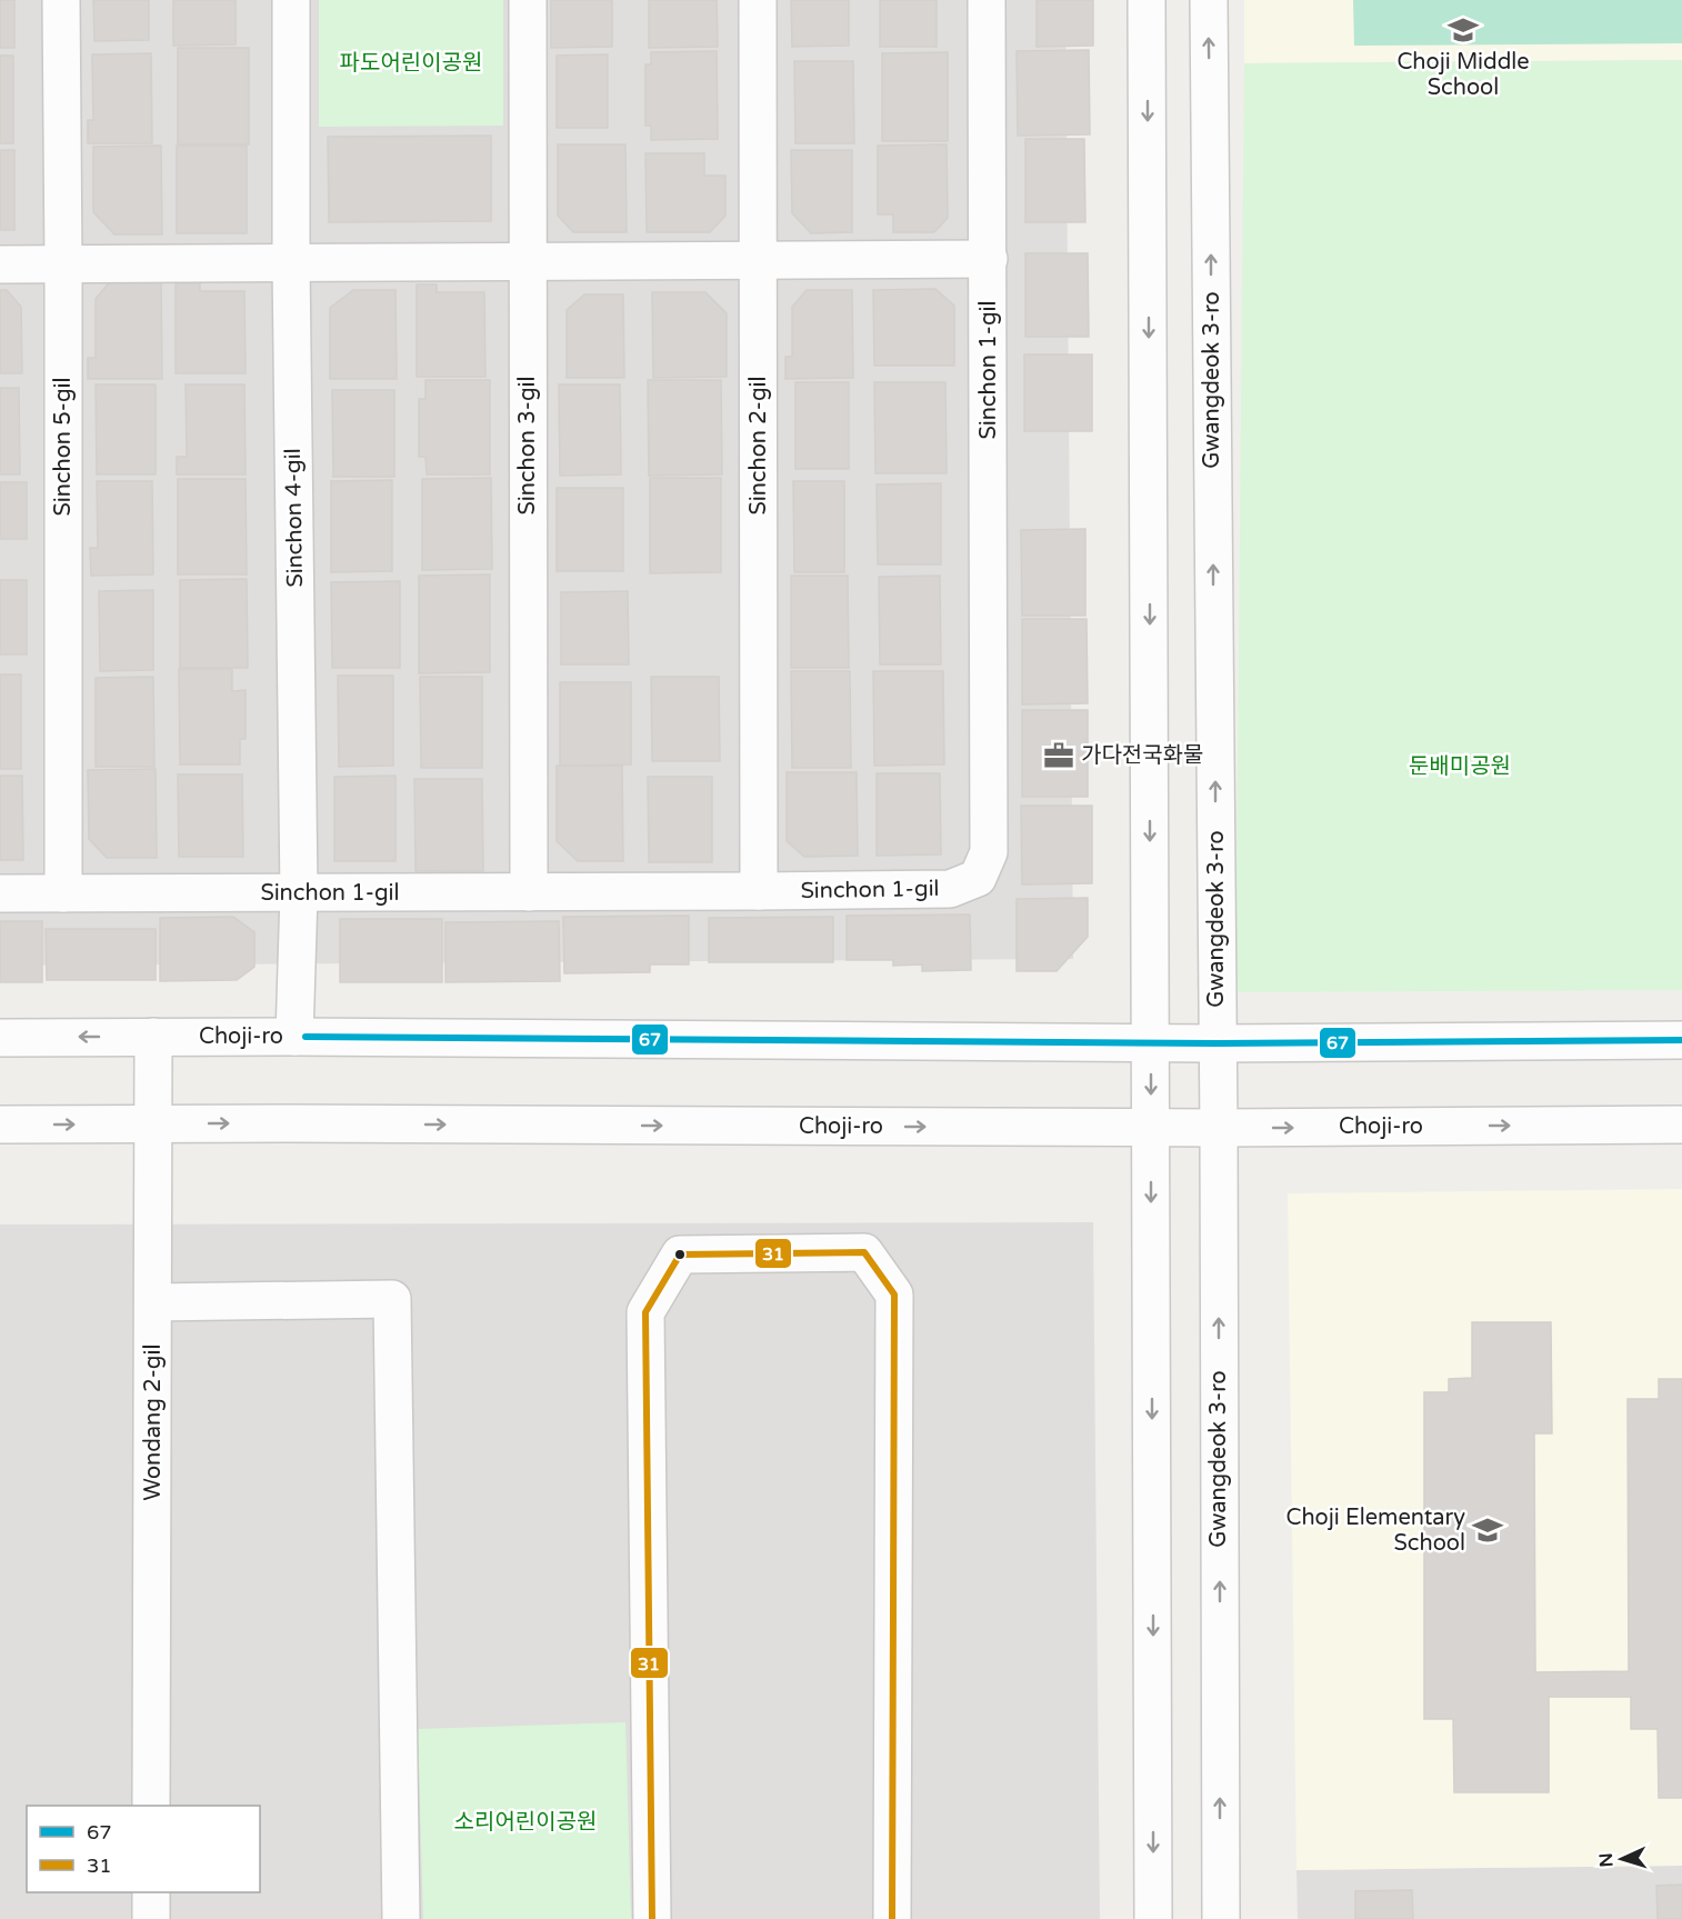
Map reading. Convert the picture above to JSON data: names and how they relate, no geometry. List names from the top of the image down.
{
  "streets": {
    "street": [
      "Sinchon 1-gil",
      "Gwangdeok 3-ro",
      "Sinchon 3-gil",
      "Sinchon 2-gil",
      "Sinchon 5-gil",
      "Sinchon 4-gil",
      "Choji-ro",
      "Wondang 2-gil"
    ]
  },
  "crossings": [
    ["Sinchon 1-gil", "Sinchon 3-gil"],
    ["Sinchon 1-gil", "Sinchon 2-gil"],
    ["Sinchon 1-gil", "Sinchon 5-gil"],
    ["Sinchon 1-gil", "Sinchon 4-gil"],
    ["Gwangdeok 3-ro", "Choji-ro"],
    ["Sinchon 4-gil", "Choji-ro"],
    ["Choji-ro", "Wondang 2-gil"]
  ],
  "parks": ["파도어린이공원", "둔배미공원", "소리어린이공원"],
  "places": {
    "school or university": ["Choji Middle School", "Choji Elementary School"],
    "office": ["가다전국화물"]
  },
  "lines": ["transit line 67", "transit line 31"],
  "legend": ["67", "31"],
  "north": "left"
}
